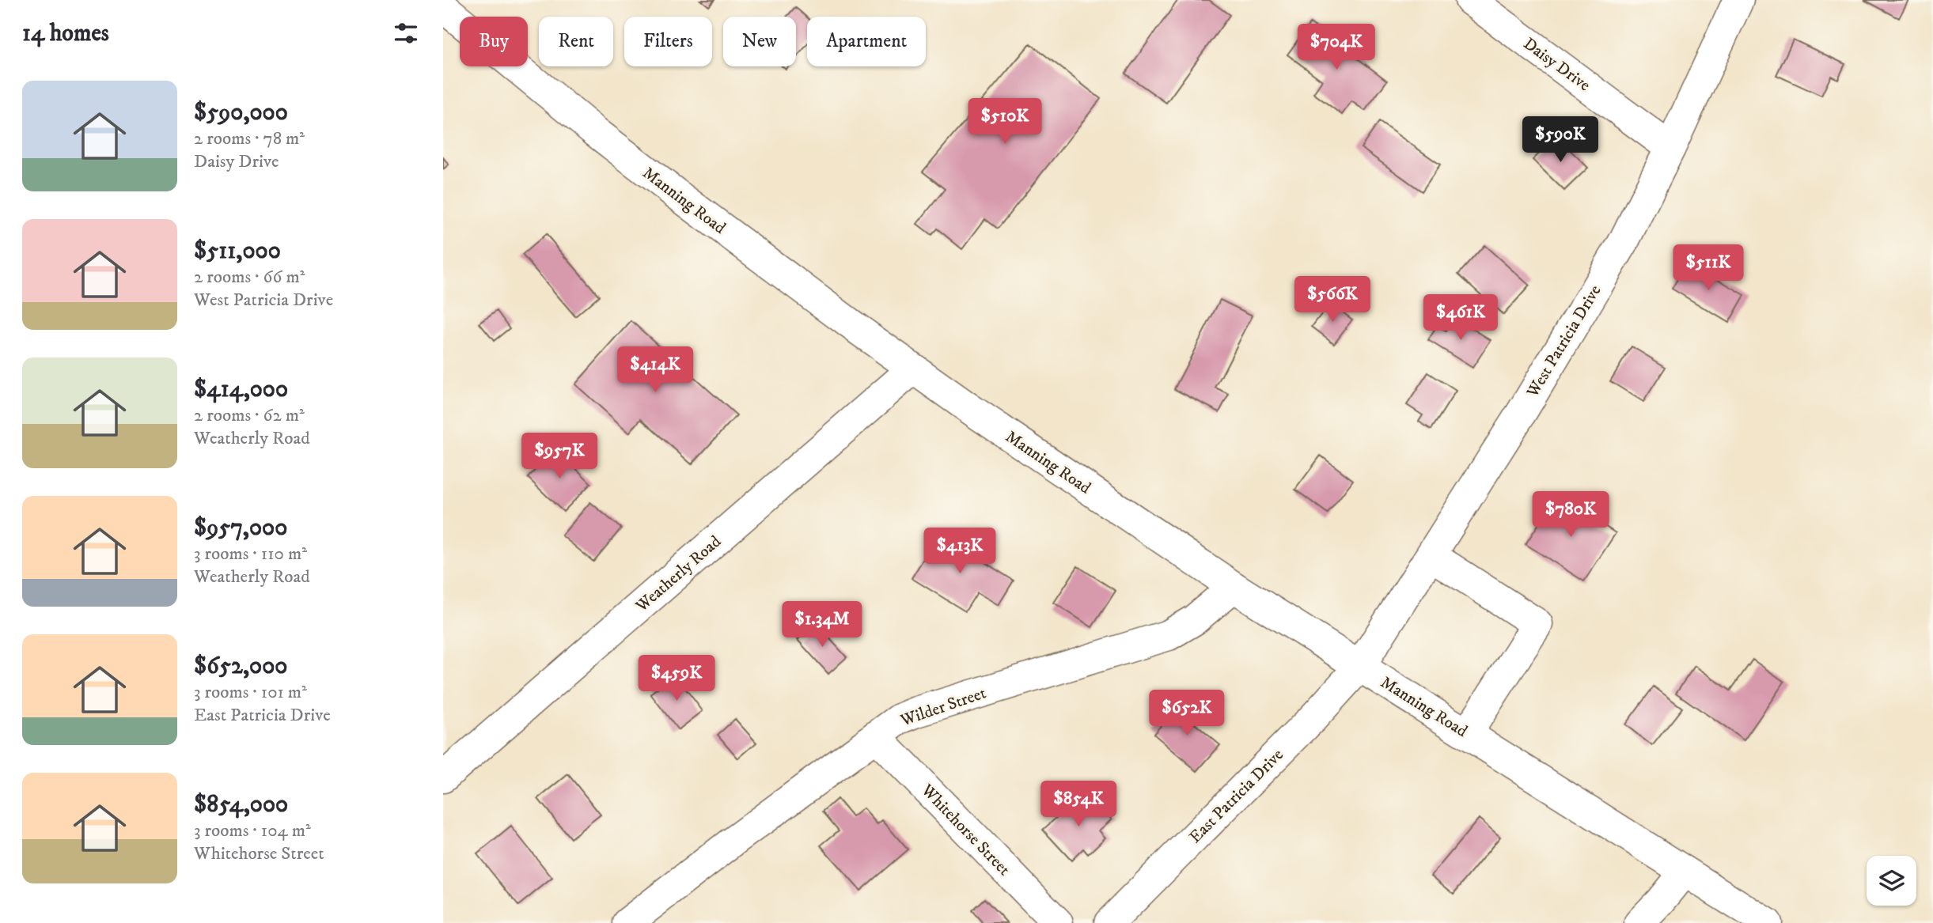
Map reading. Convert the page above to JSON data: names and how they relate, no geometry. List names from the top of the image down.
{
  "streets": {
    "street": [
      "Daisy Drive",
      "Manning Road",
      "West Patricia Drive",
      "Weatherly Road",
      "Wilder Street",
      "East Patricia Drive",
      "Whitehorse Street"
    ]
  },
  "crossings": [
    ["Daisy Drive", "West Patricia Drive"],
    ["Manning Road", "West Patricia Drive"],
    ["Manning Road", "Weatherly Road"],
    ["Manning Road", "Wilder Street"],
    ["Manning Road", "East Patricia Drive"],
    ["West Patricia Drive", "East Patricia Drive"],
    ["Wilder Street", "Whitehorse Street"]
  ],
  "page": {
    "heading": "14 homes",
    "chip": [
      "Buy",
      "Rent",
      "Filters",
      "New",
      "Apartment"
    ],
    "price": [
      "$704K",
      "$510K",
      "$590K",
      "$511K",
      "$566K",
      "$461K",
      "$414K",
      "$957K",
      "$780K",
      "$413K",
      "$1.34M",
      "$459K",
      "$652K",
      "$854K"
    ],
    "list": [
      {
        "name": "$590,000",
        "note": "2 rooms · 78 m² · Daisy Drive"
      },
      {
        "name": "$511,000",
        "note": "2 rooms · 66 m² · West Patricia Drive"
      },
      {
        "name": "$414,000",
        "note": "2 rooms · 62 m² · Weatherly Road"
      },
      {
        "name": "$957,000",
        "note": "3 rooms · 110 m² · Weatherly Road"
      },
      {
        "name": "$652,000",
        "note": "3 rooms · 101 m² · East Patricia Drive"
      },
      {
        "name": "$854,000",
        "note": "3 rooms · 104 m² · Whitehorse Street"
      }
    ]
  }
}
